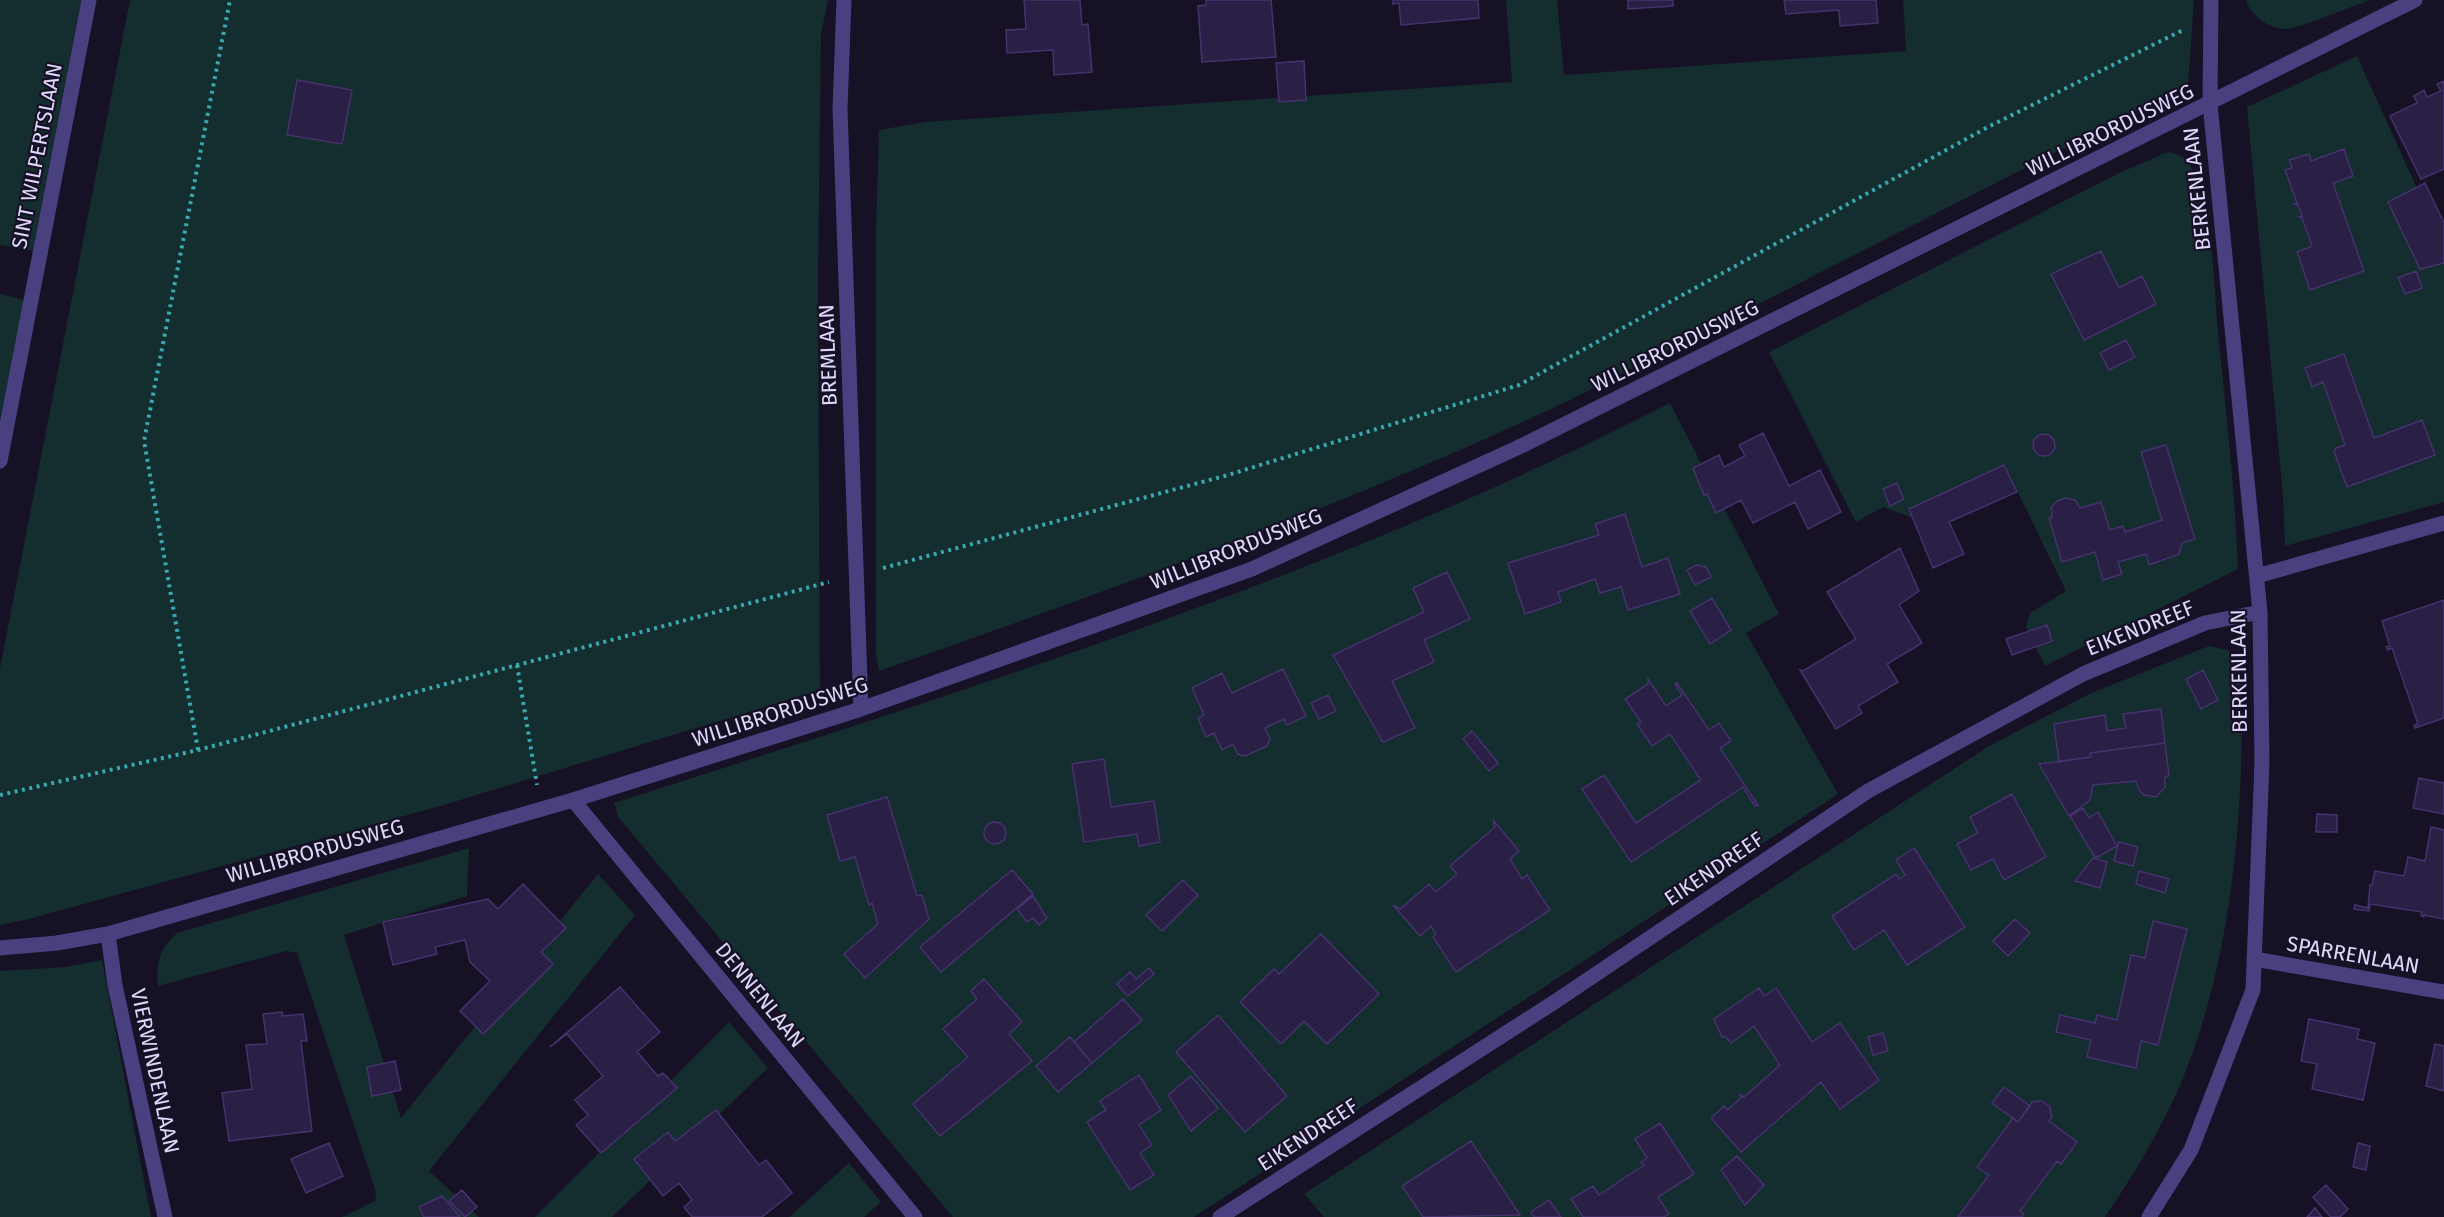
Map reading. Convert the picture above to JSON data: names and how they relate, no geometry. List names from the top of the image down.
{
  "streets": {
    "street": [
      "WILLIBRORDUSWEG",
      "SINT WILPERTSLAAN",
      "BERKENLAAN",
      "BREMLAAN",
      "EIKENDREEF",
      "SPARRENLAAN",
      "DENNENLAAN",
      "VIERWINDENLAAN"
    ]
  },
  "crossings": [
    ["WILLIBRORDUSWEG", "BERKENLAAN"],
    ["WILLIBRORDUSWEG", "BREMLAAN"],
    ["WILLIBRORDUSWEG", "DENNENLAAN"],
    ["WILLIBRORDUSWEG", "VIERWINDENLAAN"],
    ["BERKENLAAN", "EIKENDREEF"],
    ["BERKENLAAN", "SPARRENLAAN"]
  ]
}
